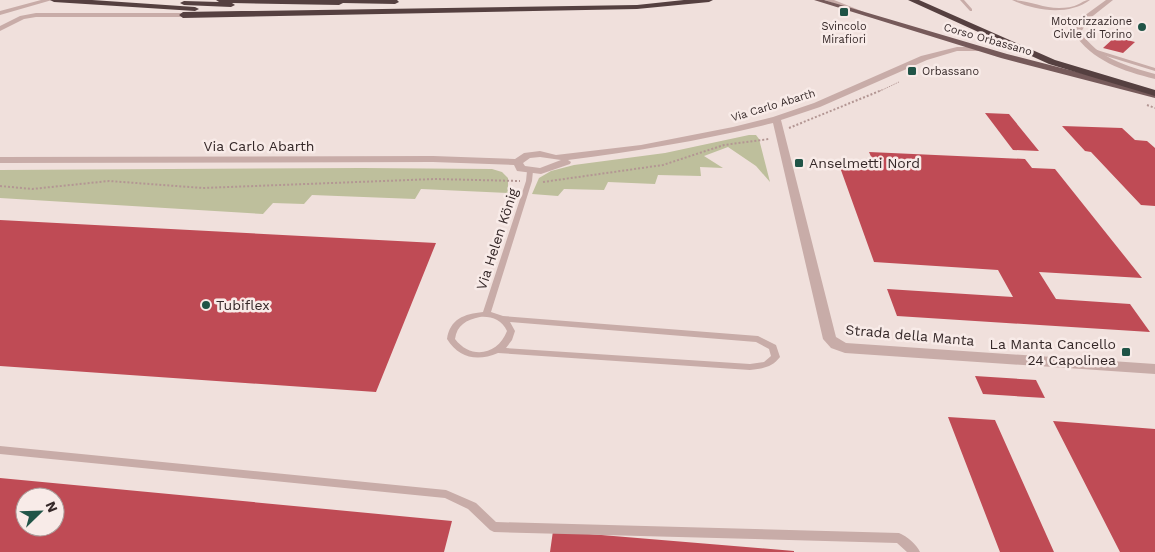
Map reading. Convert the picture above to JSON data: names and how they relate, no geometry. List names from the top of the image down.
{
  "streets": {
    "main road": ["Corso Orbassano"],
    "street": ["Via Carlo Abarth", "Strada della Manta"],
    "lane": ["Via Helen König"]
  },
  "crossings": [
    ["Corso Orbassano", "Via Carlo Abarth"],
    ["Via Carlo Abarth", "Via Helen König"],
    ["Via Carlo Abarth", "Strada della Manta"]
  ],
  "places": {
    "transit": [
      "Svincolo Mirafiori",
      "Orbassano",
      "Anselmetti Nord",
      "La Manta Cancello 24 Capolinea"
    ],
    "other": ["Motorizzazione Civile di Torino", "Tubiflex"]
  },
  "north": "top right"
}
